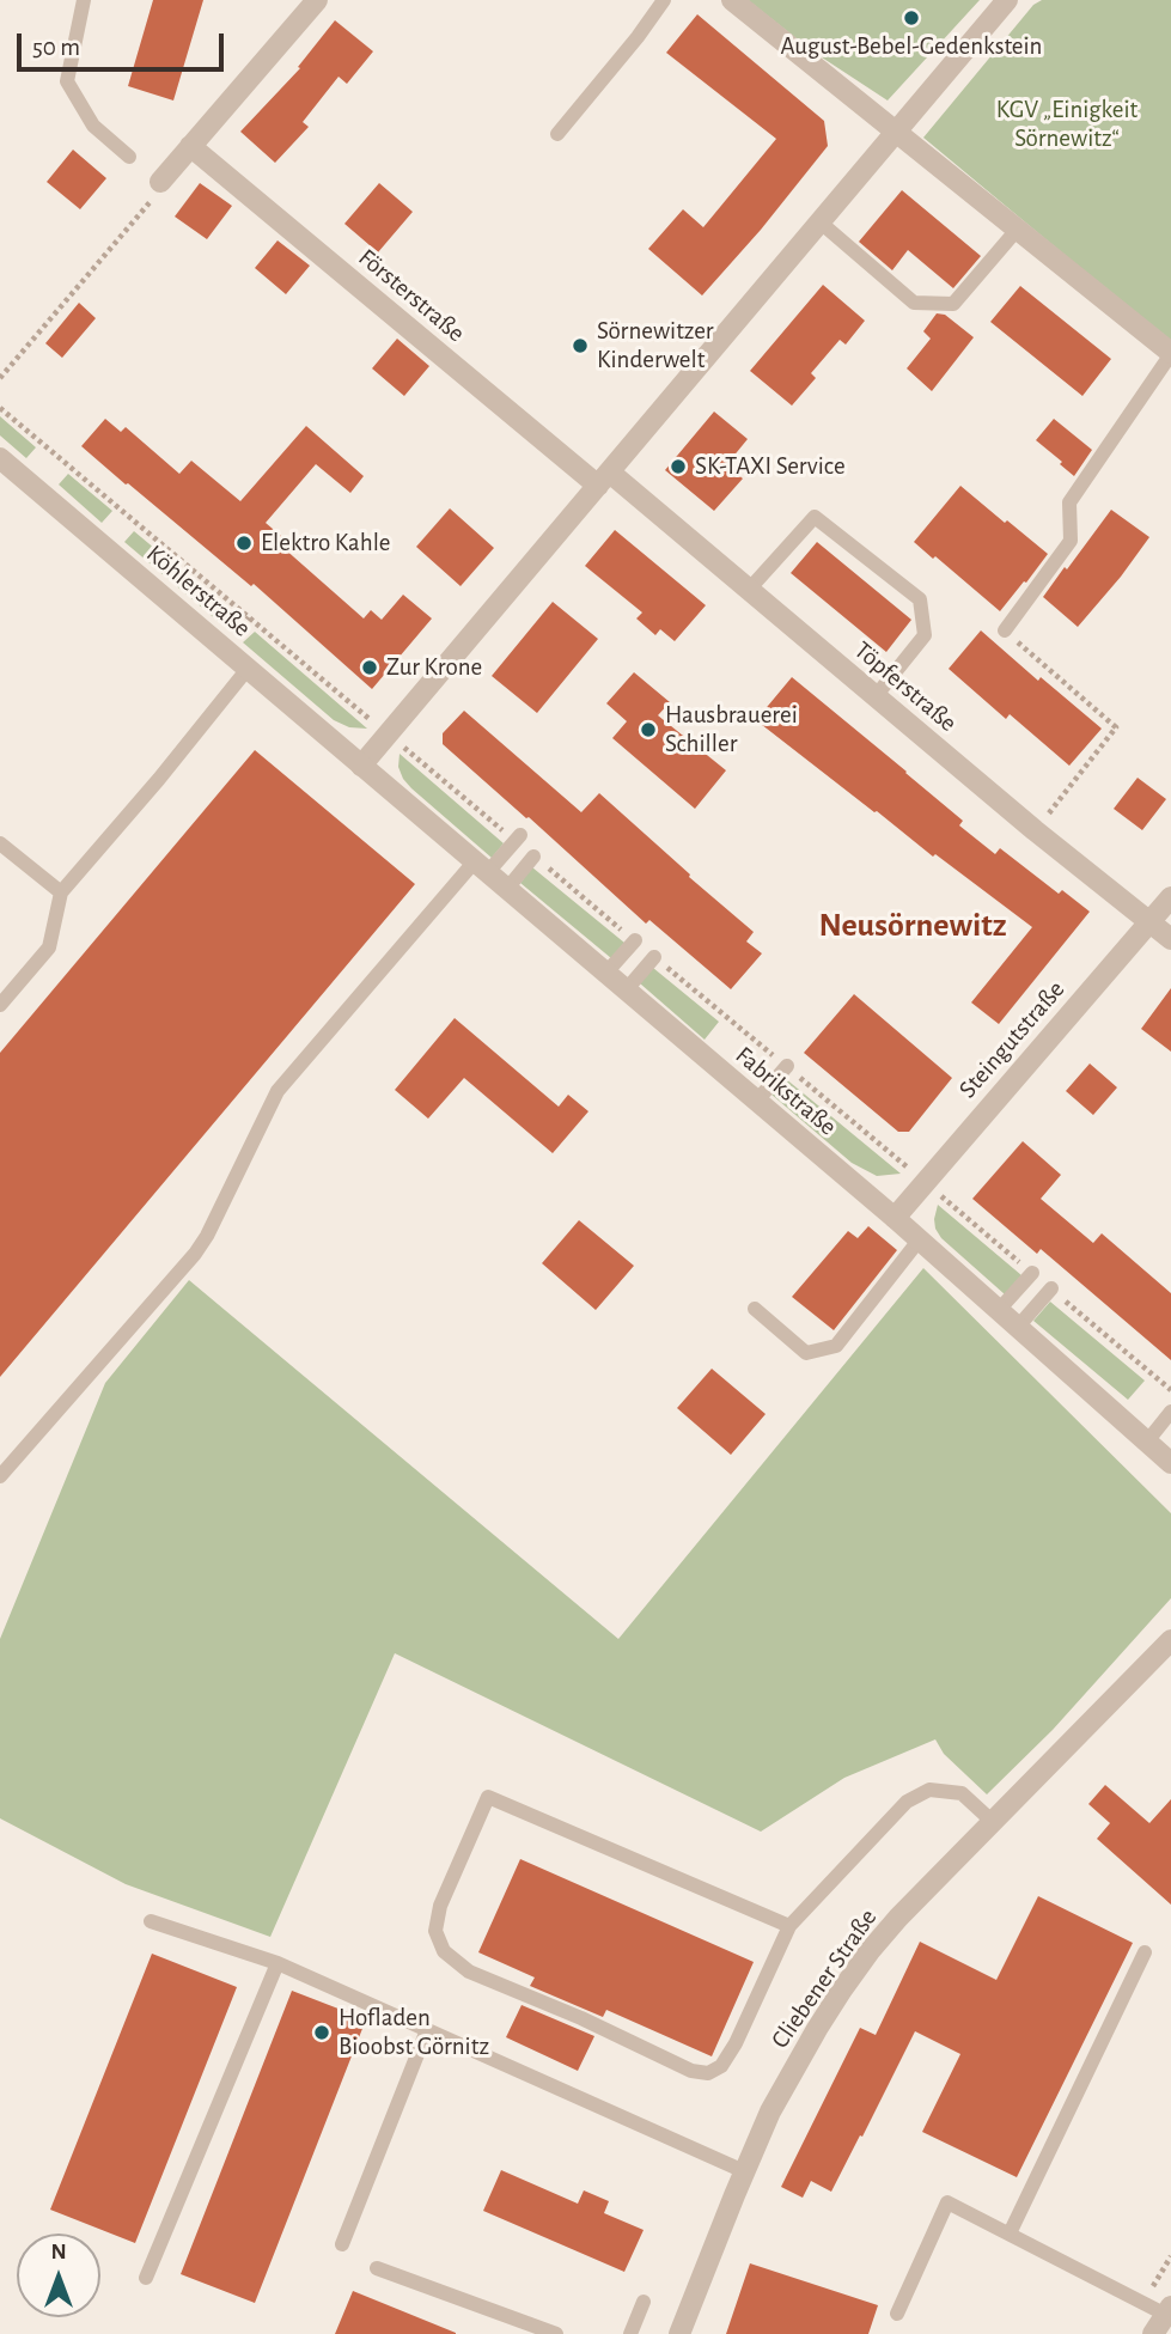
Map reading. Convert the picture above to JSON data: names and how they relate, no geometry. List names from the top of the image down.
{
  "streets": {
    "street": [
      "Försterstraße",
      "Köhlerstraße",
      "Töpferstraße",
      "Steingutstraße",
      "Fabrikstraße",
      "Cliebener Straße"
    ]
  },
  "crossings": [
    ["Försterstraße", "Töpferstraße"],
    ["Köhlerstraße", "Fabrikstraße"],
    ["Töpferstraße", "Steingutstraße"],
    ["Steingutstraße", "Fabrikstraße"]
  ],
  "districts": ["Neusörnewitz"],
  "parks": ["KGV „Einigkeit Sörnewitz“"],
  "places": [
    "August-Bebel-Gedenkstein",
    "Sörnewitzer Kinderwelt",
    "SK-TAXI Service",
    "Elektro Kahle",
    "Zur Krone",
    "Hausbrauerei Schiller",
    "Hofladen Bioobst Görnitz"
  ],
  "scale_bar": "50 m",
  "north": "top"
}
